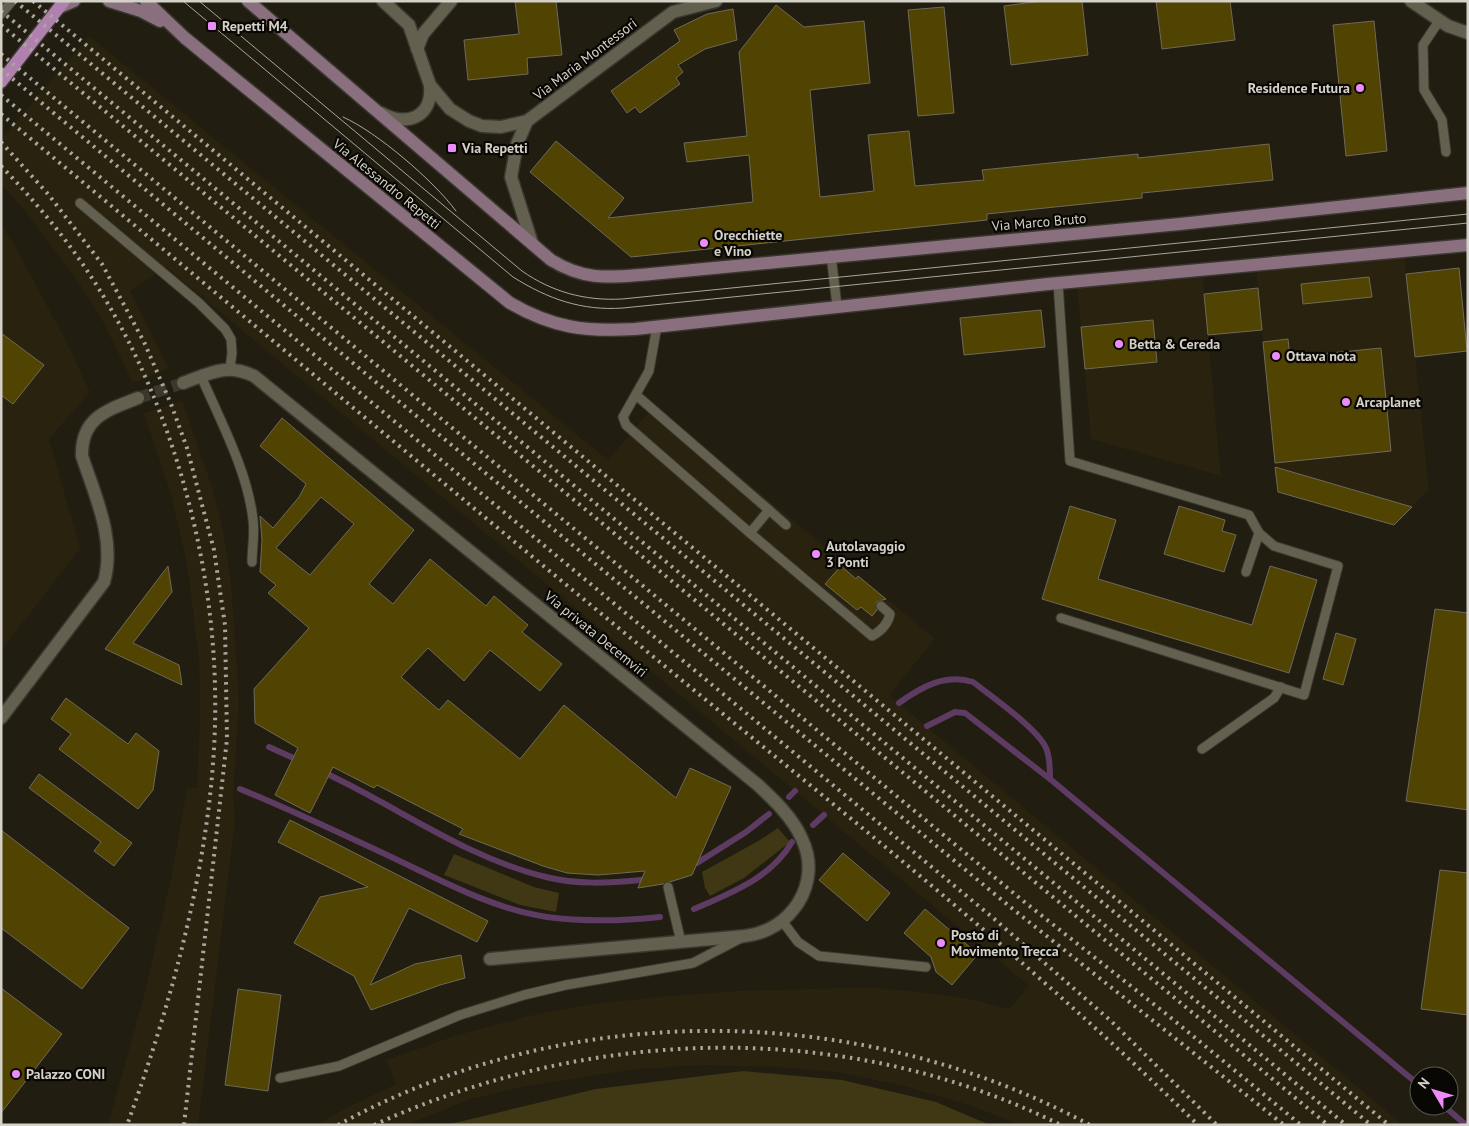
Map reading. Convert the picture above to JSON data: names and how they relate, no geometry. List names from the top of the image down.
{
  "streets": {
    "main road": ["Via Alessandro Repetti", "Via Marco Bruto"],
    "street": ["Via Maria Montessori", "Via privata Decemviri"]
  },
  "places": {
    "transit": ["Repetti M4", "Via Repetti"],
    "other": [
      "Residence Futura",
      "Orecchiette e Vino",
      "Betta & Cereda",
      "Ottava nota",
      "Arcaplanet",
      "Autolavaggio 3 Ponti",
      "Posto di Movimento Trecca",
      "Palazzo CONI"
    ]
  },
  "north": "top left"
}
